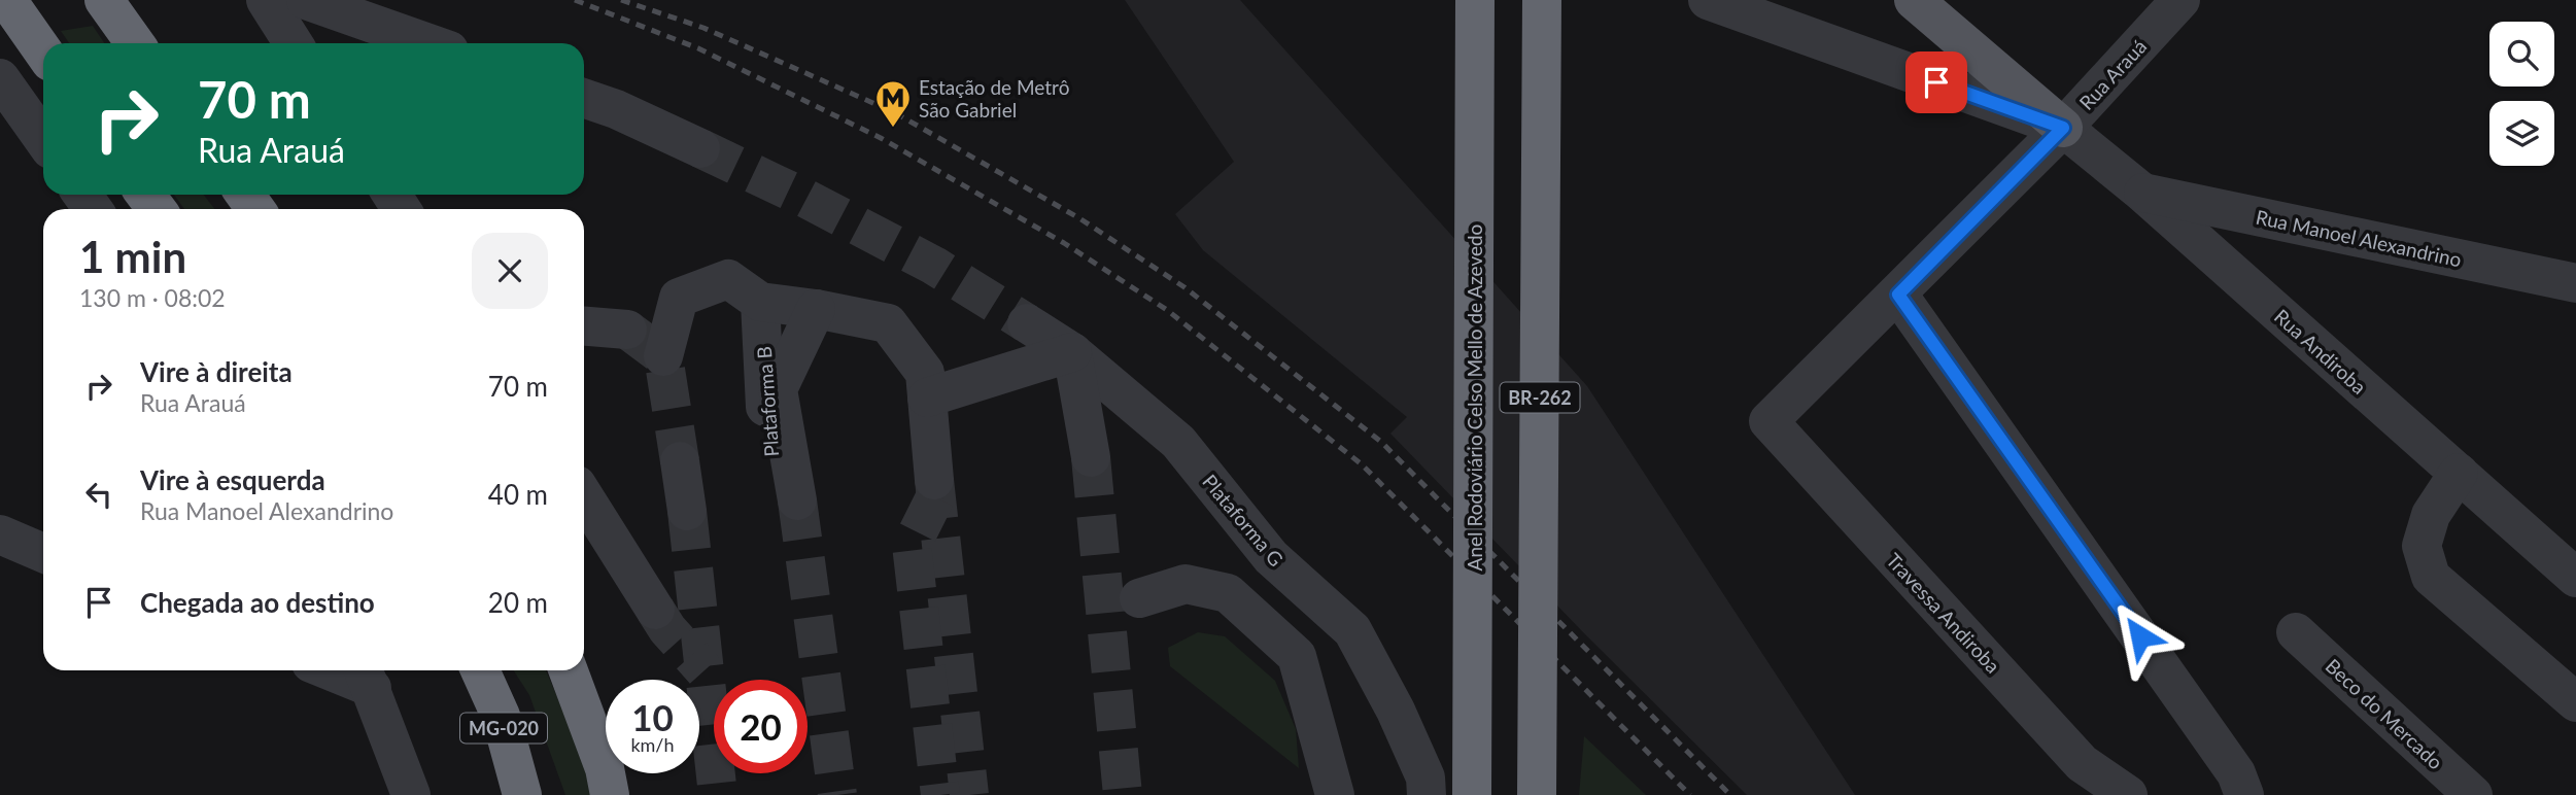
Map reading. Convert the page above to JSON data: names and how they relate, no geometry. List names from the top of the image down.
{
  "streets": {
    "highway": ["Anel Rodoviário Celso Mello de Azevedo", "BR-262", "MG-020"],
    "street": [
      "Rua Arauá",
      "Rua Manoel Alexandrino",
      "Rua Andiroba",
      "Plataforma B",
      "Plataforma G",
      "Travessa Andiroba",
      "Beco do Mercado"
    ]
  },
  "crossings": [
    ["Rua Arauá", "Rua Andiroba"],
    ["Rua Arauá", "Travessa Andiroba"],
    ["Rua Manoel Alexandrino", "Rua Andiroba"]
  ],
  "places": {
    "metro station": ["Estação de Metrô São Gabriel"]
  },
  "page": {
    "turn": ["70 m", "Rua Arauá"],
    "heading": ["1 min", "130 m · 08:02"],
    "list": [
      {
        "name": "Vire à direita",
        "note": "Rua Arauá",
        "value": "70 m"
      },
      {
        "name": "Vire à esquerda",
        "note": "Rua Manoel Alexandrino",
        "value": "40 m"
      },
      {
        "name": "Chegada ao destino",
        "value": "20 m"
      }
    ],
    "speed": "10 km/h",
    "limit": "20"
  }
}
